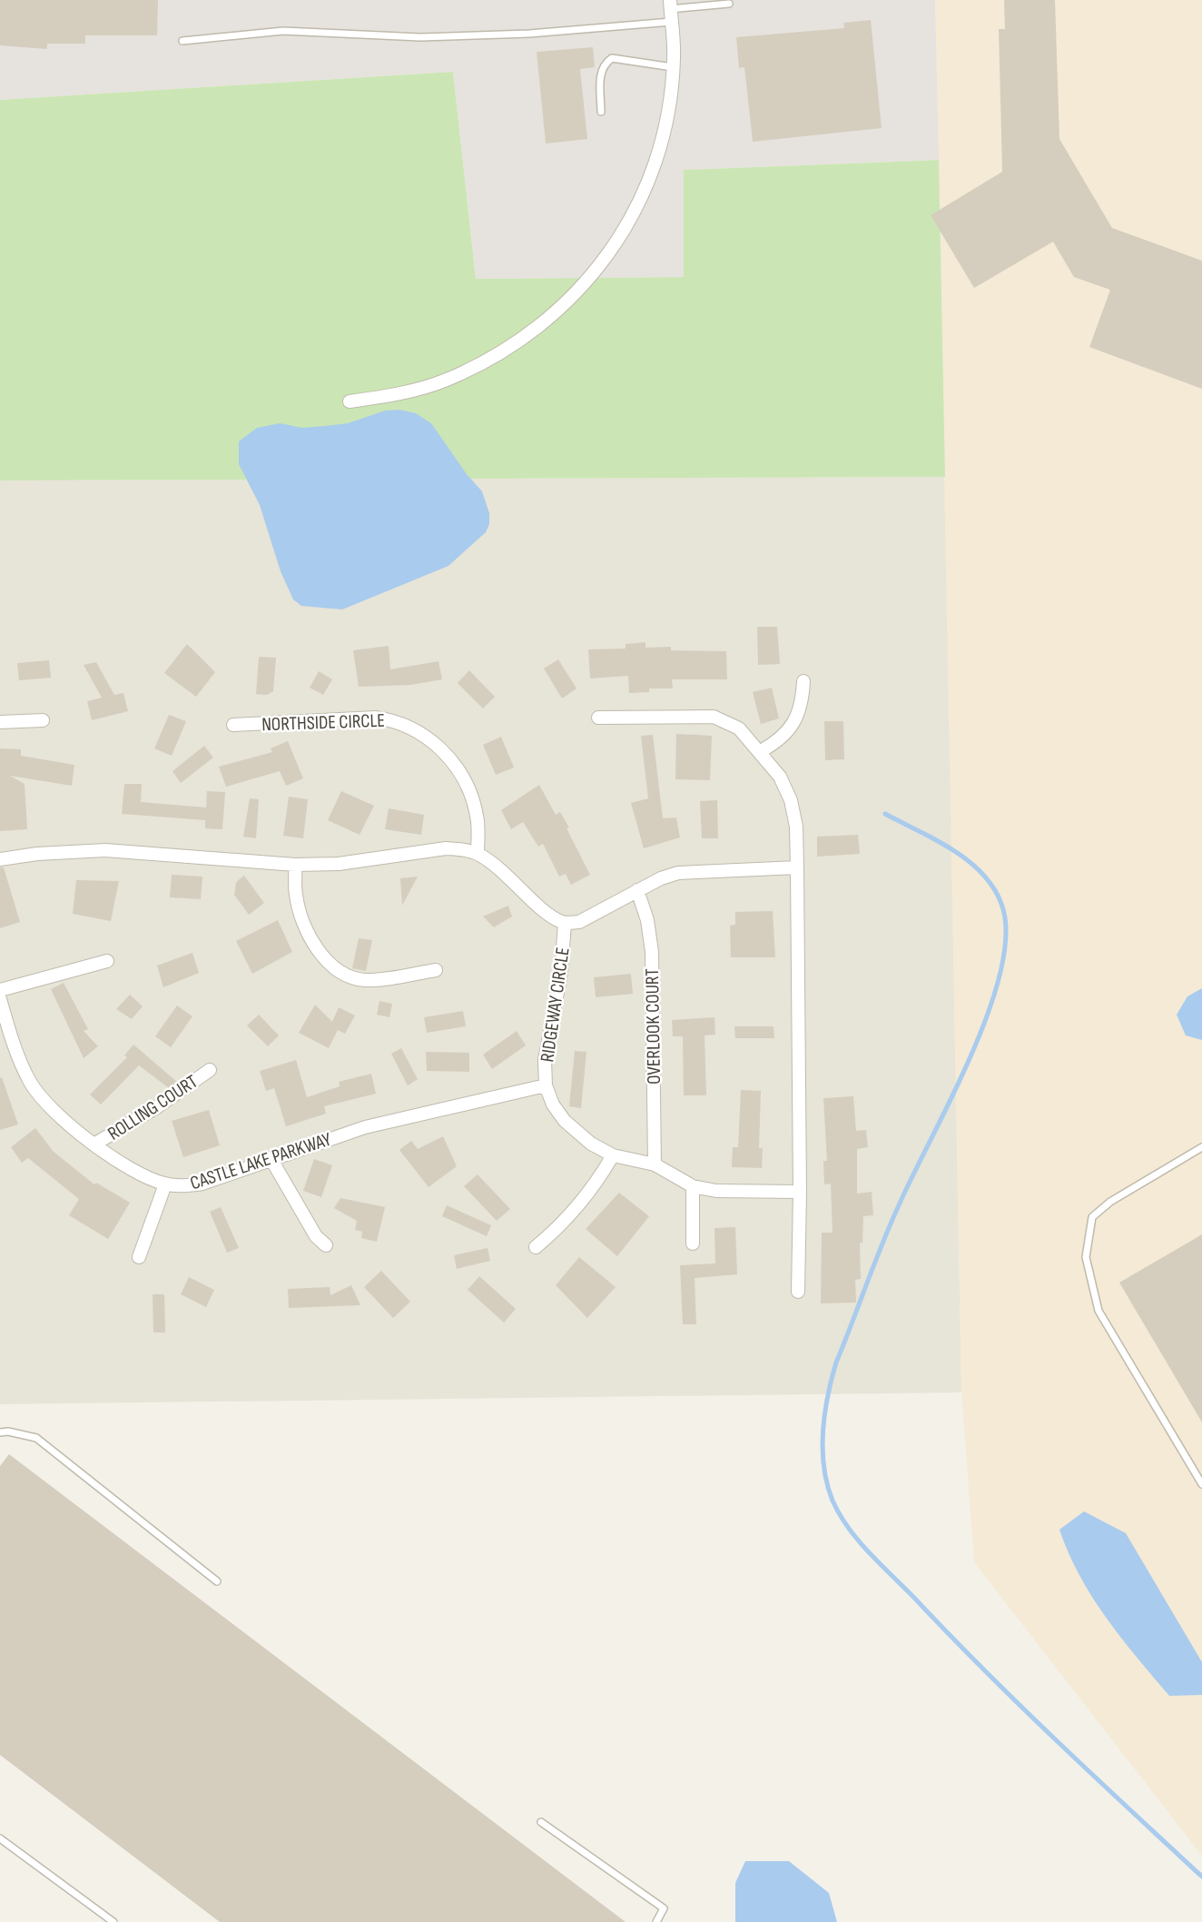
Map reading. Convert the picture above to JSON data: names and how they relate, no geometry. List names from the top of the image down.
{
  "streets": {
    "street": [
      "NORTHSIDE CIRCLE",
      "RIDGEWAY CIRCLE",
      "OVERLOOK COURT",
      "ROLLING COURT",
      "CASTLE LAKE PARKWAY"
    ]
  },
  "crossings": [
    ["RIDGEWAY CIRCLE", "OVERLOOK COURT"],
    ["RIDGEWAY CIRCLE", "CASTLE LAKE PARKWAY"],
    ["ROLLING COURT", "CASTLE LAKE PARKWAY"]
  ]
}
